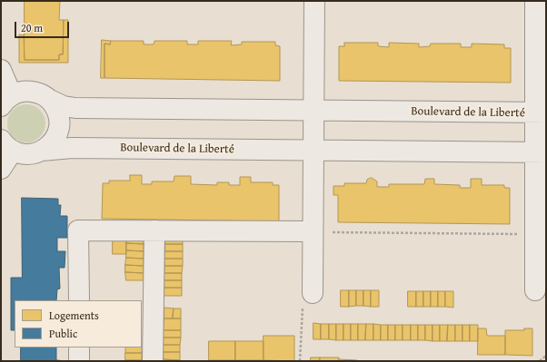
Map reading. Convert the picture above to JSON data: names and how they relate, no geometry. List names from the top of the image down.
{
  "streets": {
    "street": ["Boulevard de la Liberté"]
  },
  "legend": ["Logements", "Public"],
  "scale_bar": "20 m"
}
